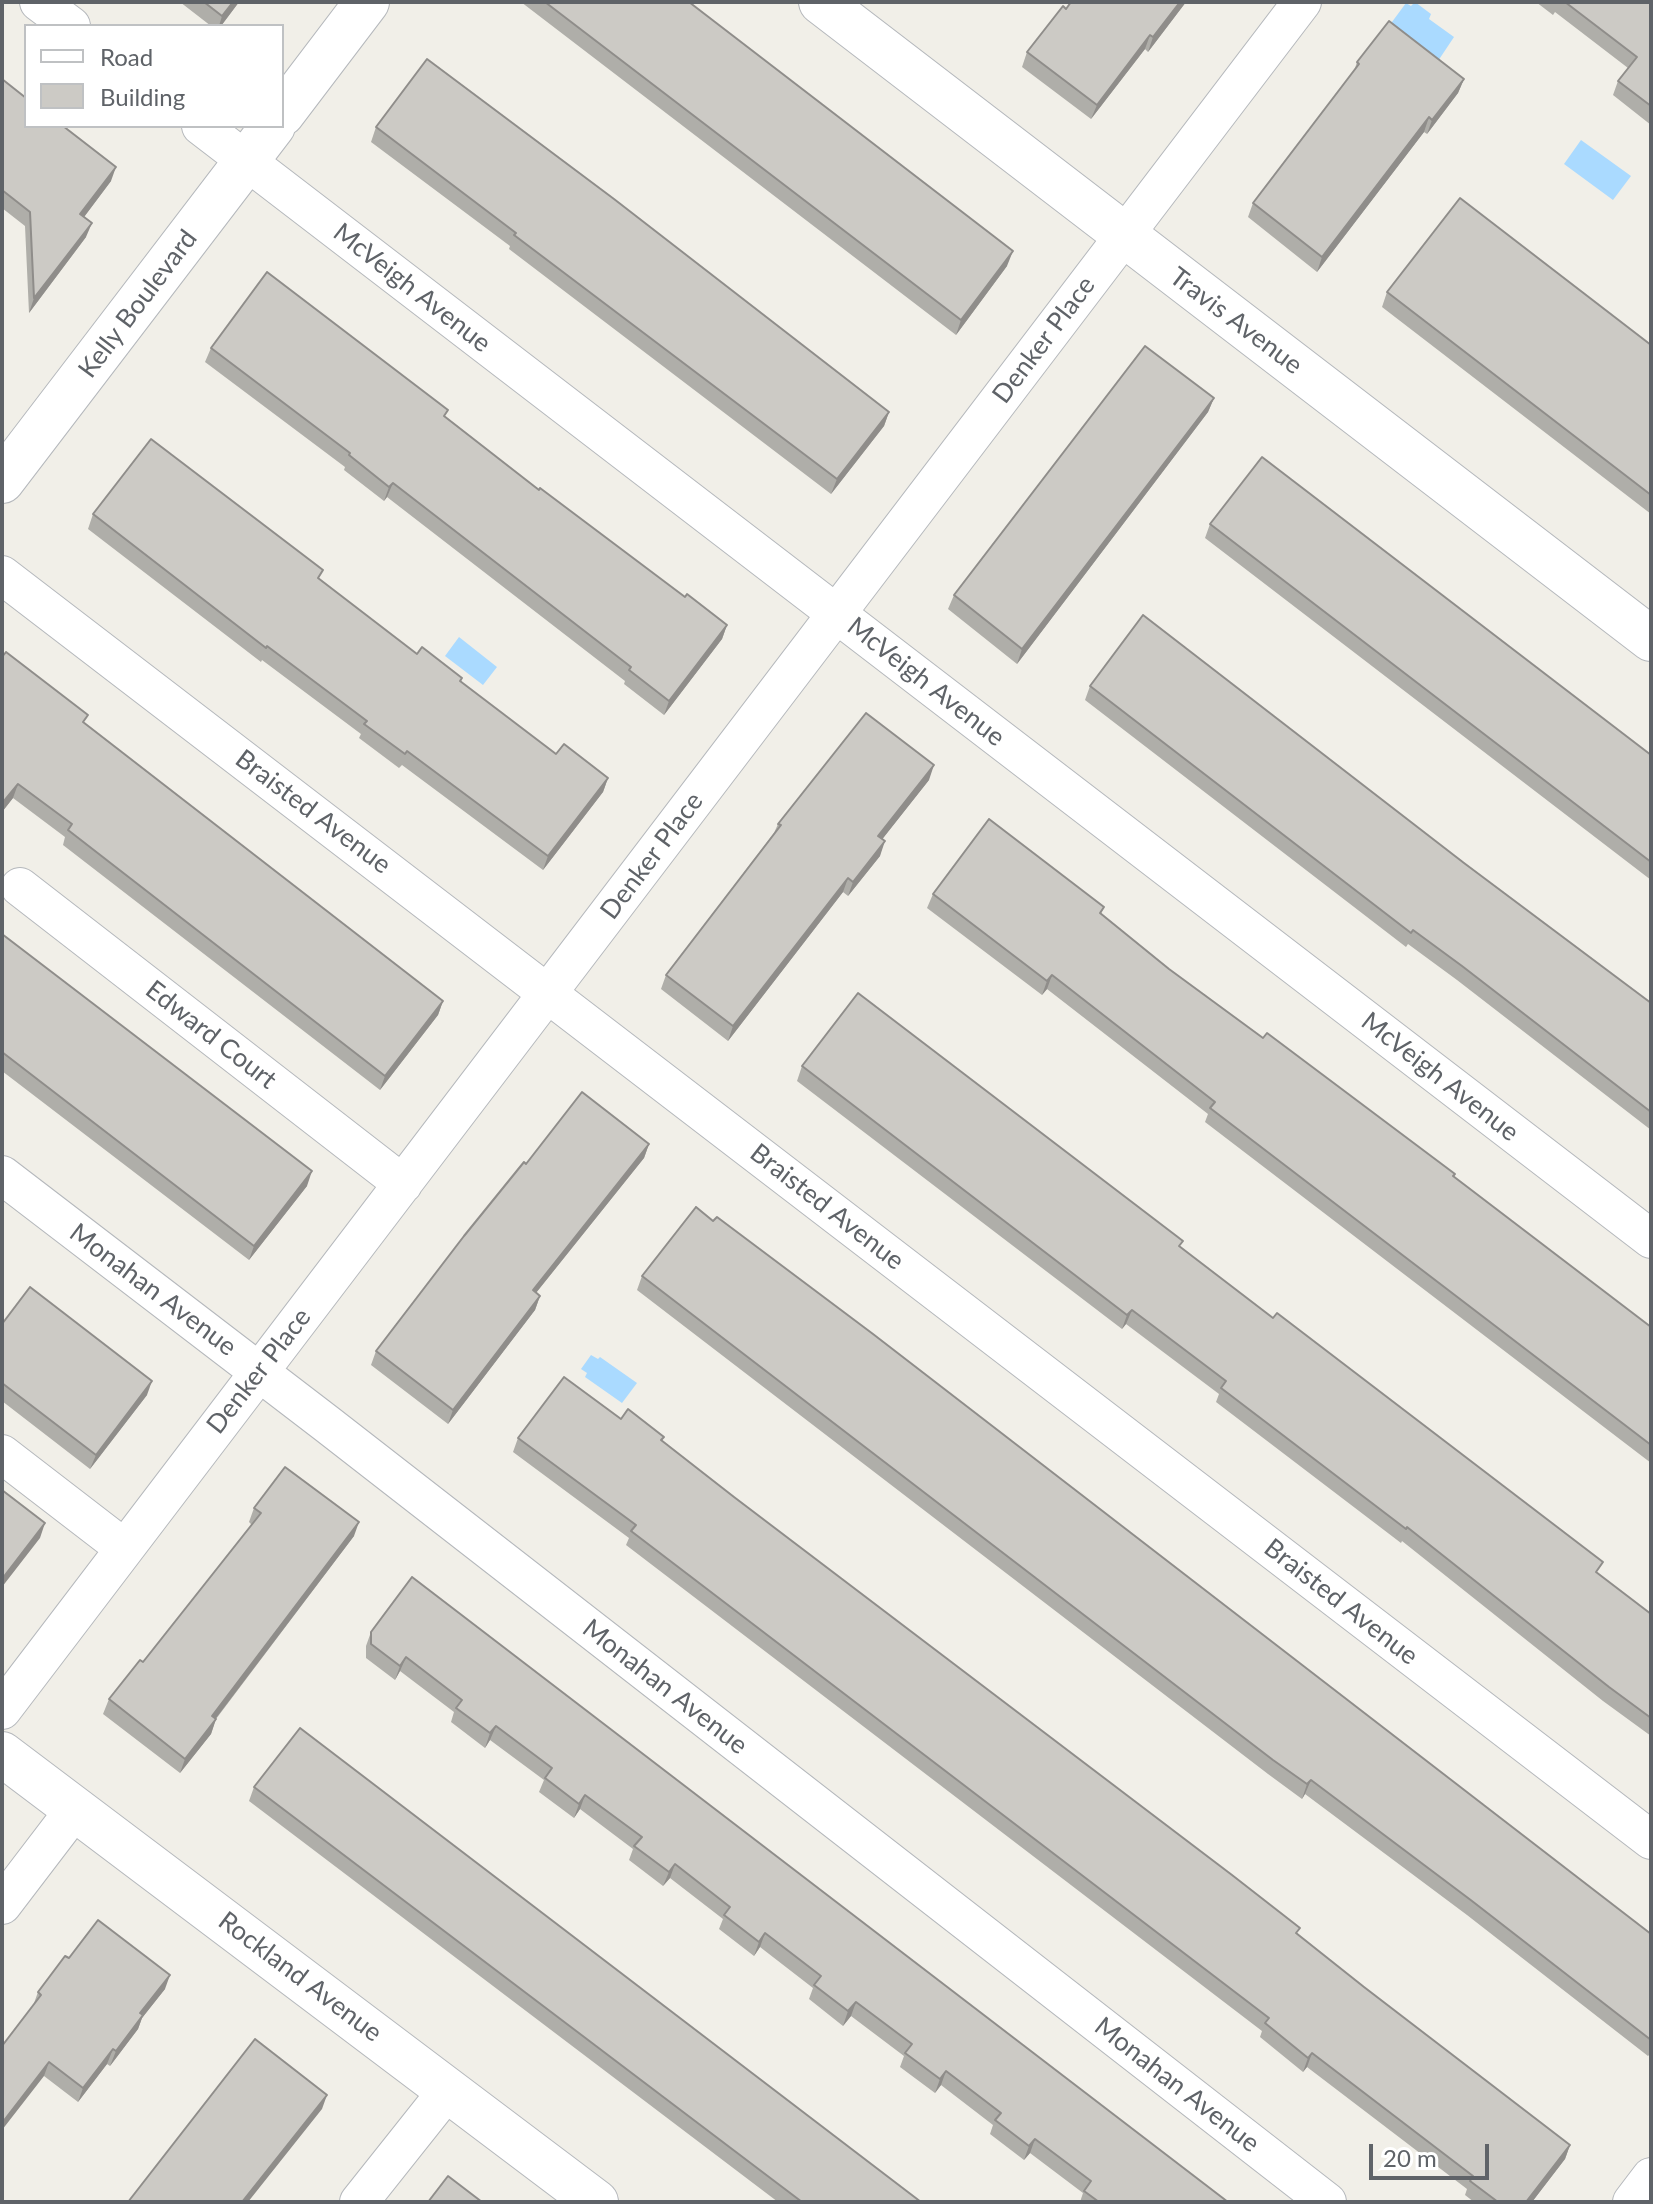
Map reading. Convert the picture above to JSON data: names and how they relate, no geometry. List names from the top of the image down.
{
  "streets": {
    "street": [
      "McVeigh Avenue",
      "Kelly Boulevard",
      "Travis Avenue",
      "Denker Place",
      "Braisted Avenue",
      "Edward Court",
      "Monahan Avenue",
      "Rockland Avenue"
    ]
  },
  "crossings": [
    ["McVeigh Avenue", "Kelly Boulevard"],
    ["McVeigh Avenue", "Denker Place"],
    ["Travis Avenue", "Denker Place"],
    ["Denker Place", "Braisted Avenue"],
    ["Denker Place", "Edward Court"],
    ["Denker Place", "Monahan Avenue"]
  ],
  "legend": ["Road", "Building"],
  "scale_bar": "20 m"
}
